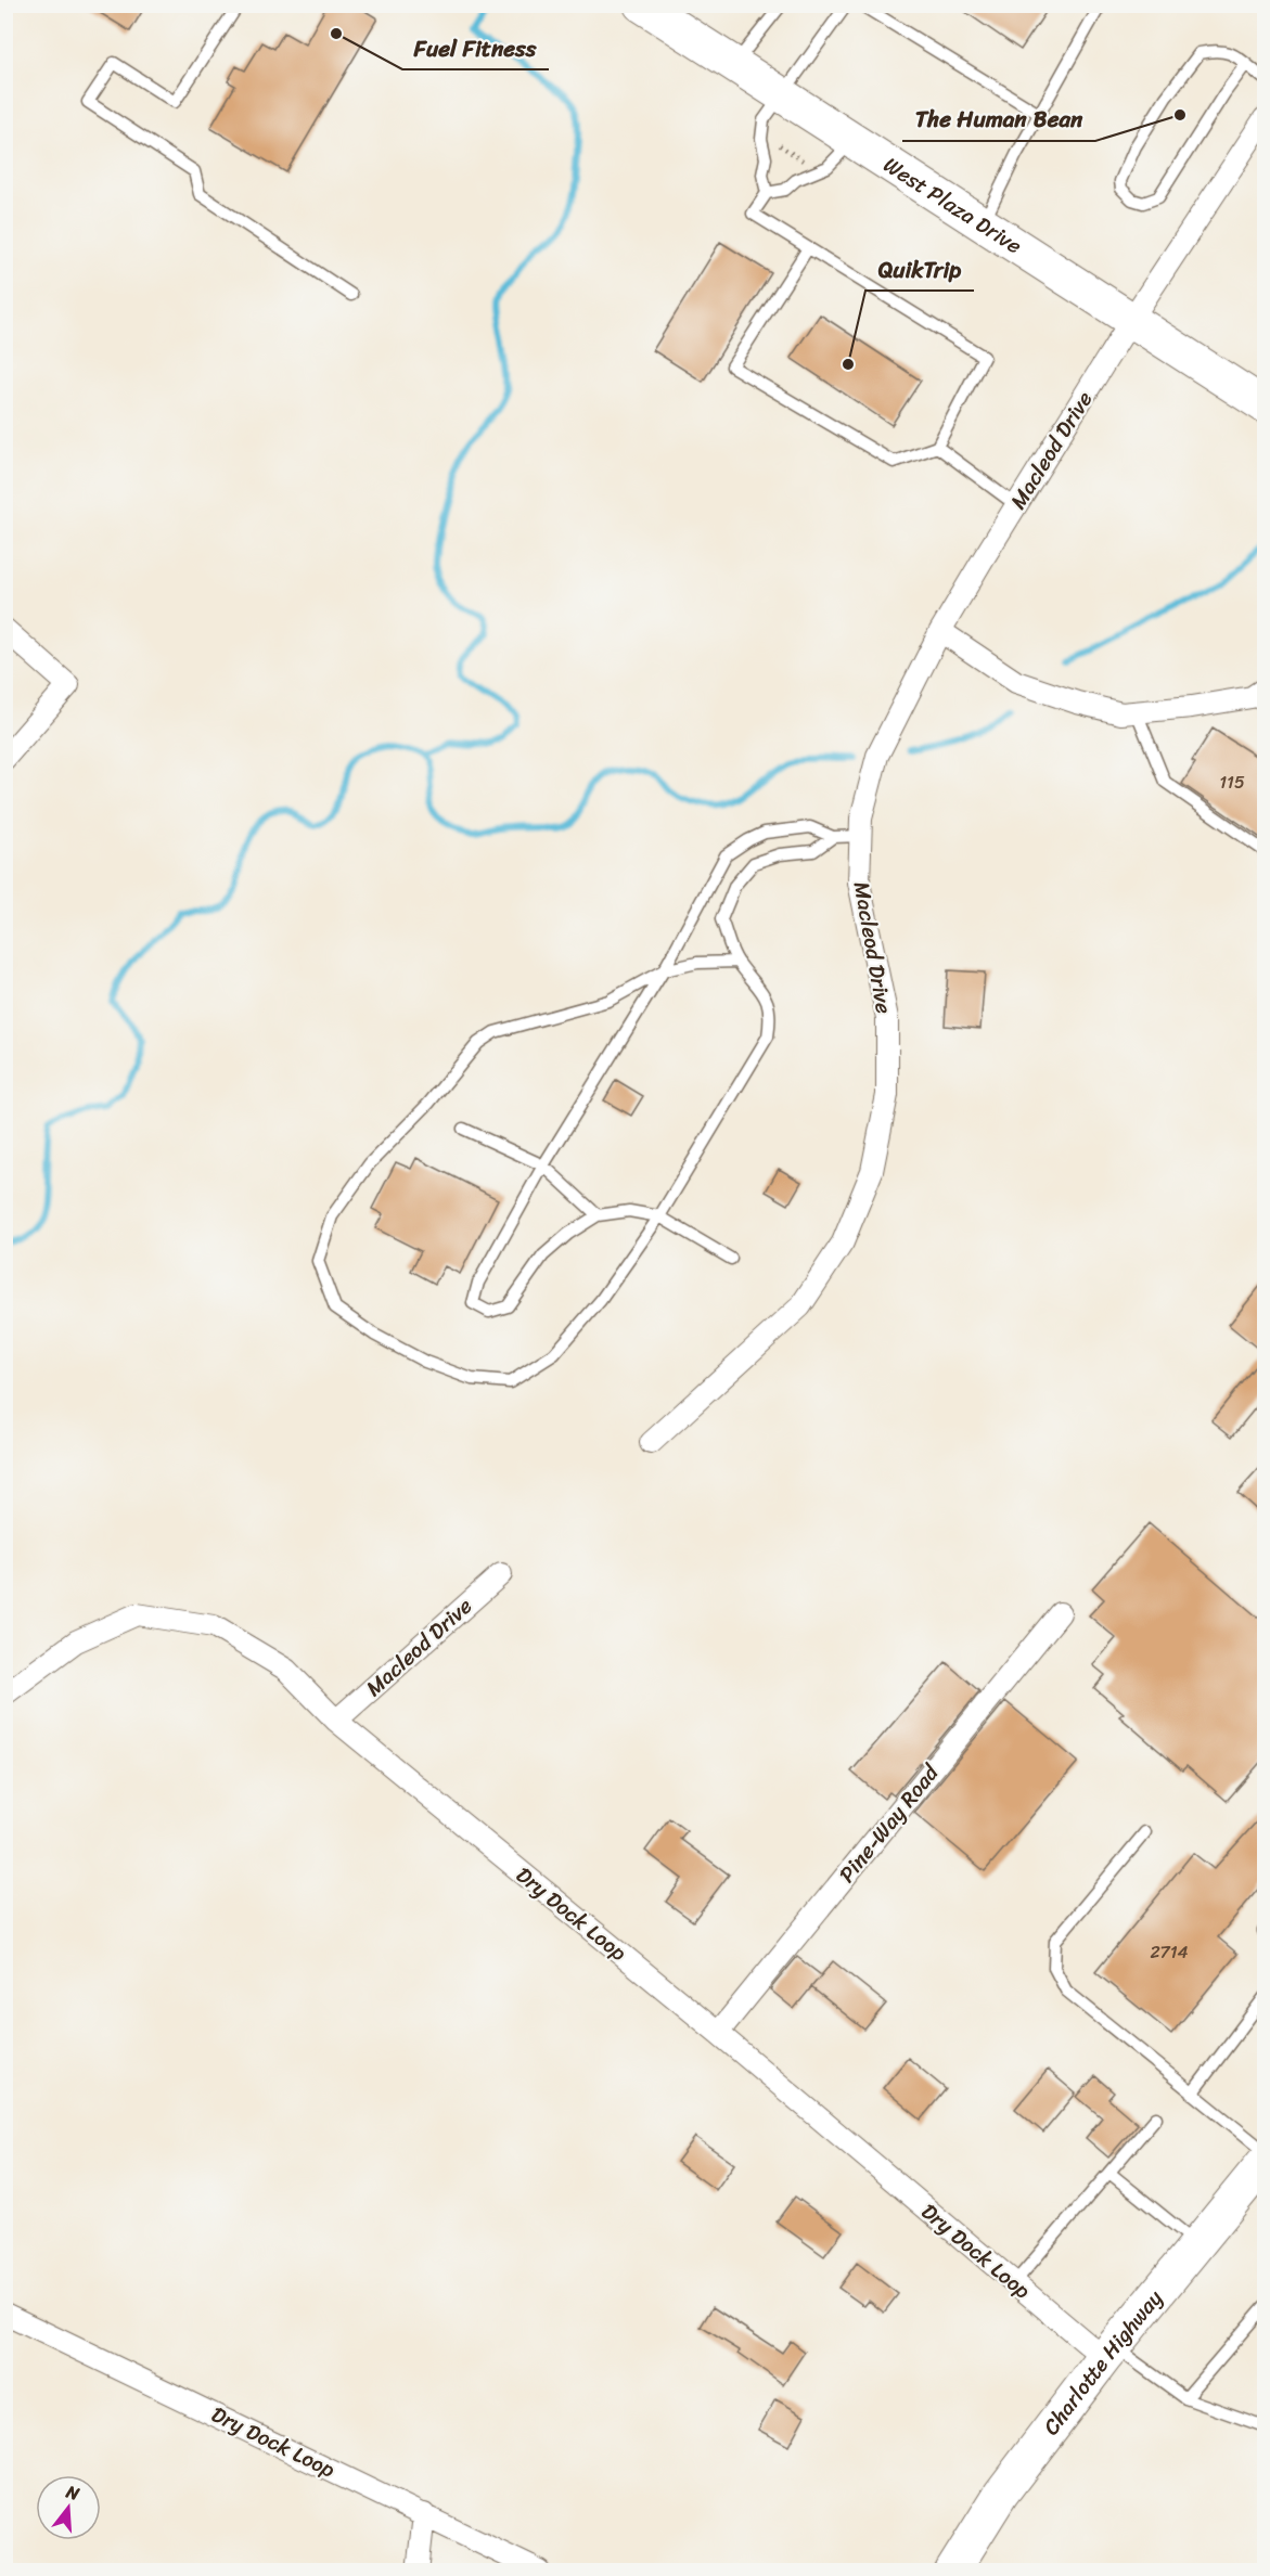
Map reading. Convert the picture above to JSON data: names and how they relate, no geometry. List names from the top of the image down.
{
  "streets": {
    "main road": ["West Plaza Drive", "Charlotte Highway"],
    "street": ["Macleod Drive", "Pine-Way Road", "Dry Dock Loop"]
  },
  "crossings": [
    ["West Plaza Drive", "Macleod Drive"],
    ["Macleod Drive", "Dry Dock Loop"],
    ["Pine-Way Road", "Dry Dock Loop"],
    ["Dry Dock Loop", "Charlotte Highway"]
  ],
  "places": ["Fuel Fitness", "The Human Bean", "QuikTrip"],
  "house_numbers": ["115", "2714"],
  "north": "top"
}
